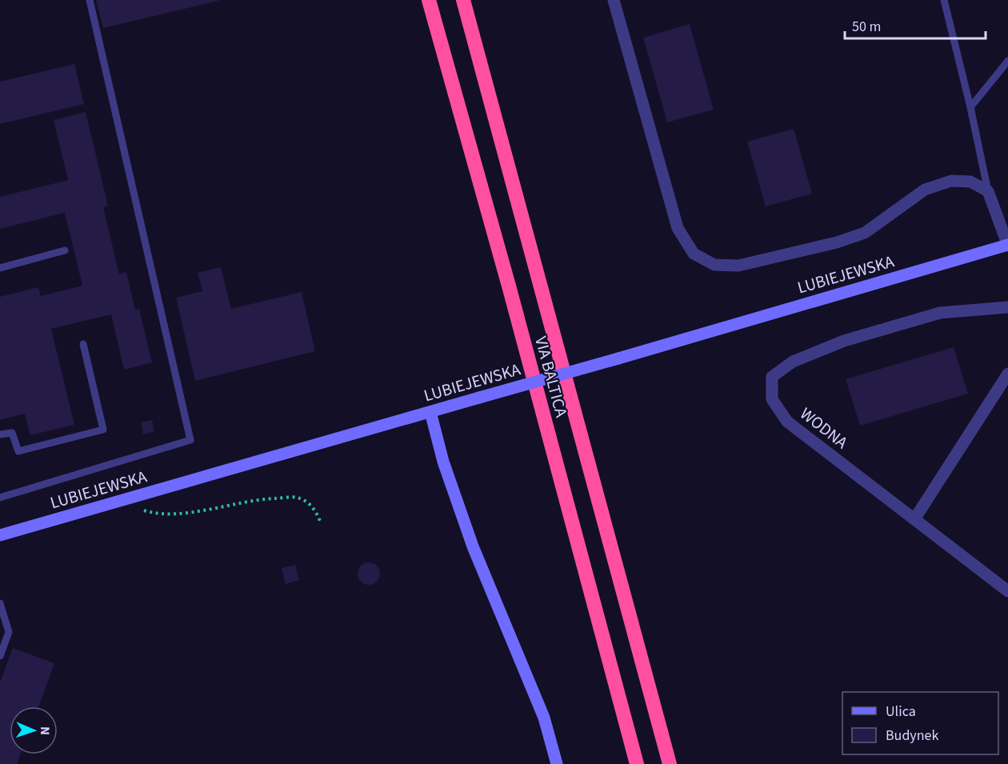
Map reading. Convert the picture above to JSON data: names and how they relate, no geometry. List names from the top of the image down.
{
  "streets": {
    "highway": ["VIA BALTICA"],
    "main road": ["LUBIEJEWSKA"],
    "street": ["WODNA"]
  },
  "legend": ["Ulica", "Budynek"],
  "scale_bar": "50 m",
  "north": "right"
}
